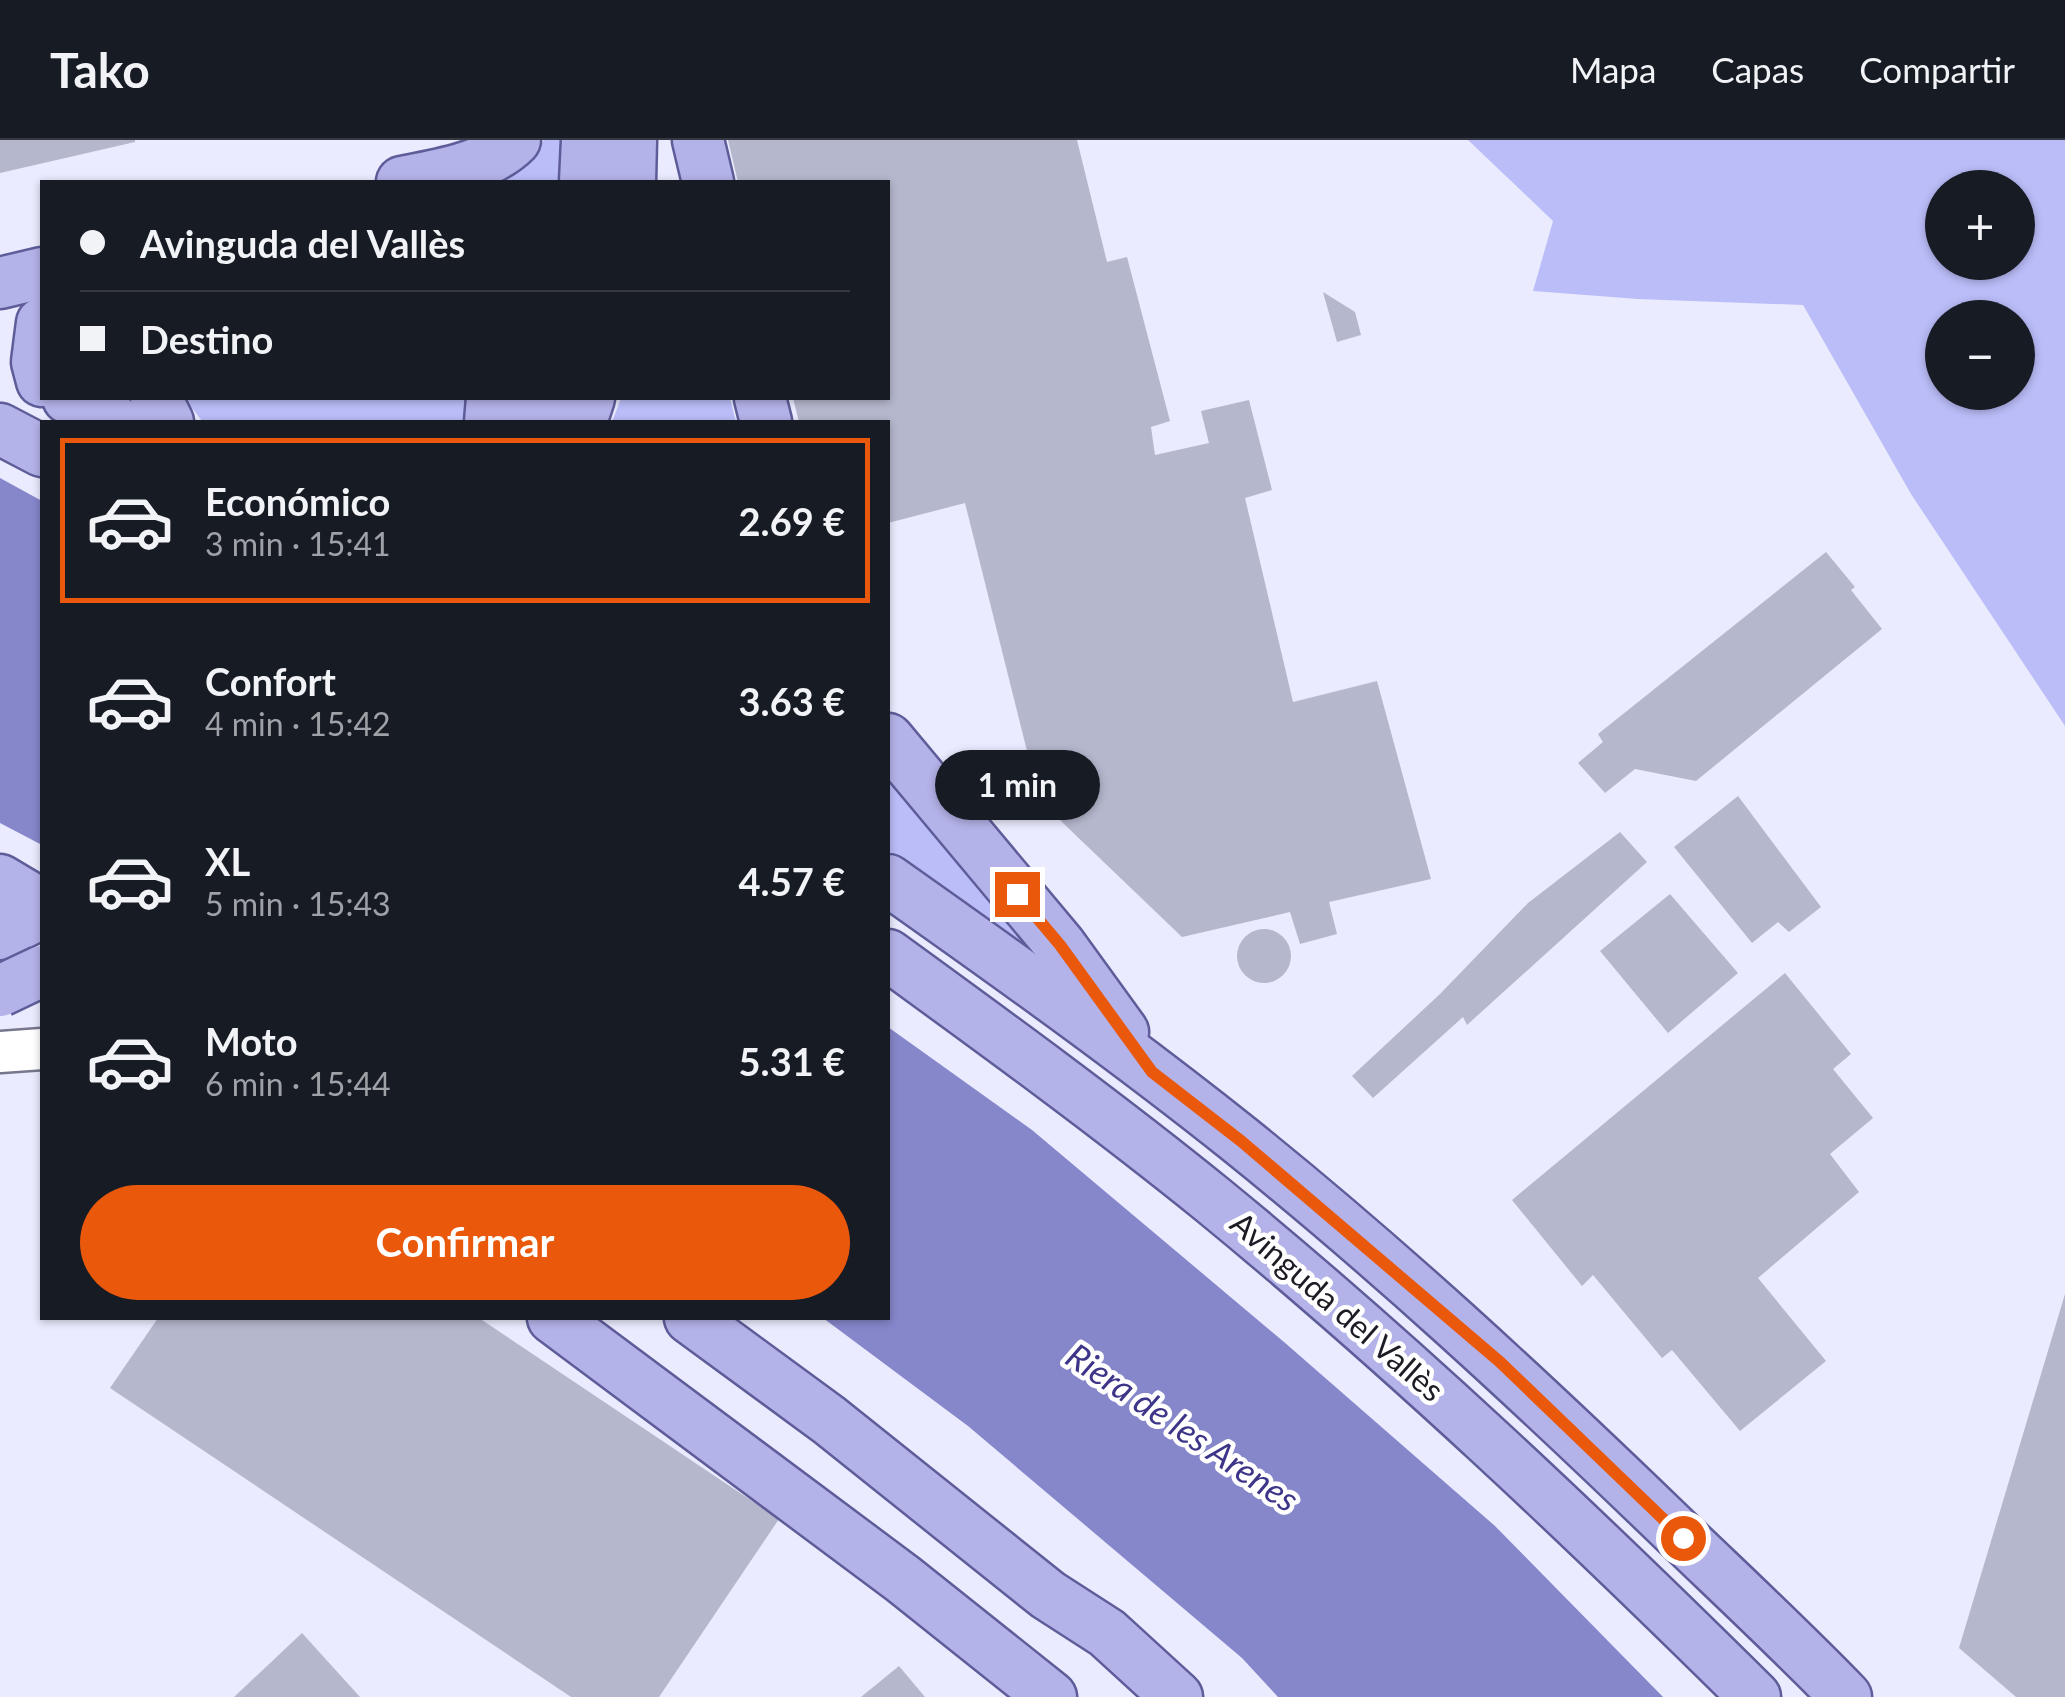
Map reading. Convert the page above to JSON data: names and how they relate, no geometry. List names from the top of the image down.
{
  "streets": {
    "main road": ["Avinguda del Vallès"]
  },
  "water": ["Riera de les Arenes"],
  "page": {
    "header": "Tako",
    "nav": ["Mapa", "Capas", "Compartir"],
    "map_buttons": ["+", "−"],
    "banner": ["Avinguda del Vallès", "Destino"],
    "list": [
      {
        "name": "Económico",
        "note": "3 min · 15:41",
        "value": "2.69 €"
      },
      {
        "name": "Confort",
        "note": "4 min · 15:42",
        "value": "3.63 €"
      },
      {
        "name": "XL",
        "note": "5 min · 15:43",
        "value": "4.57 €"
      },
      {
        "name": "Moto",
        "note": "6 min · 15:44",
        "value": "5.31 €"
      }
    ],
    "bubble": "1 min",
    "buttons": "Confirmar"
  }
}
